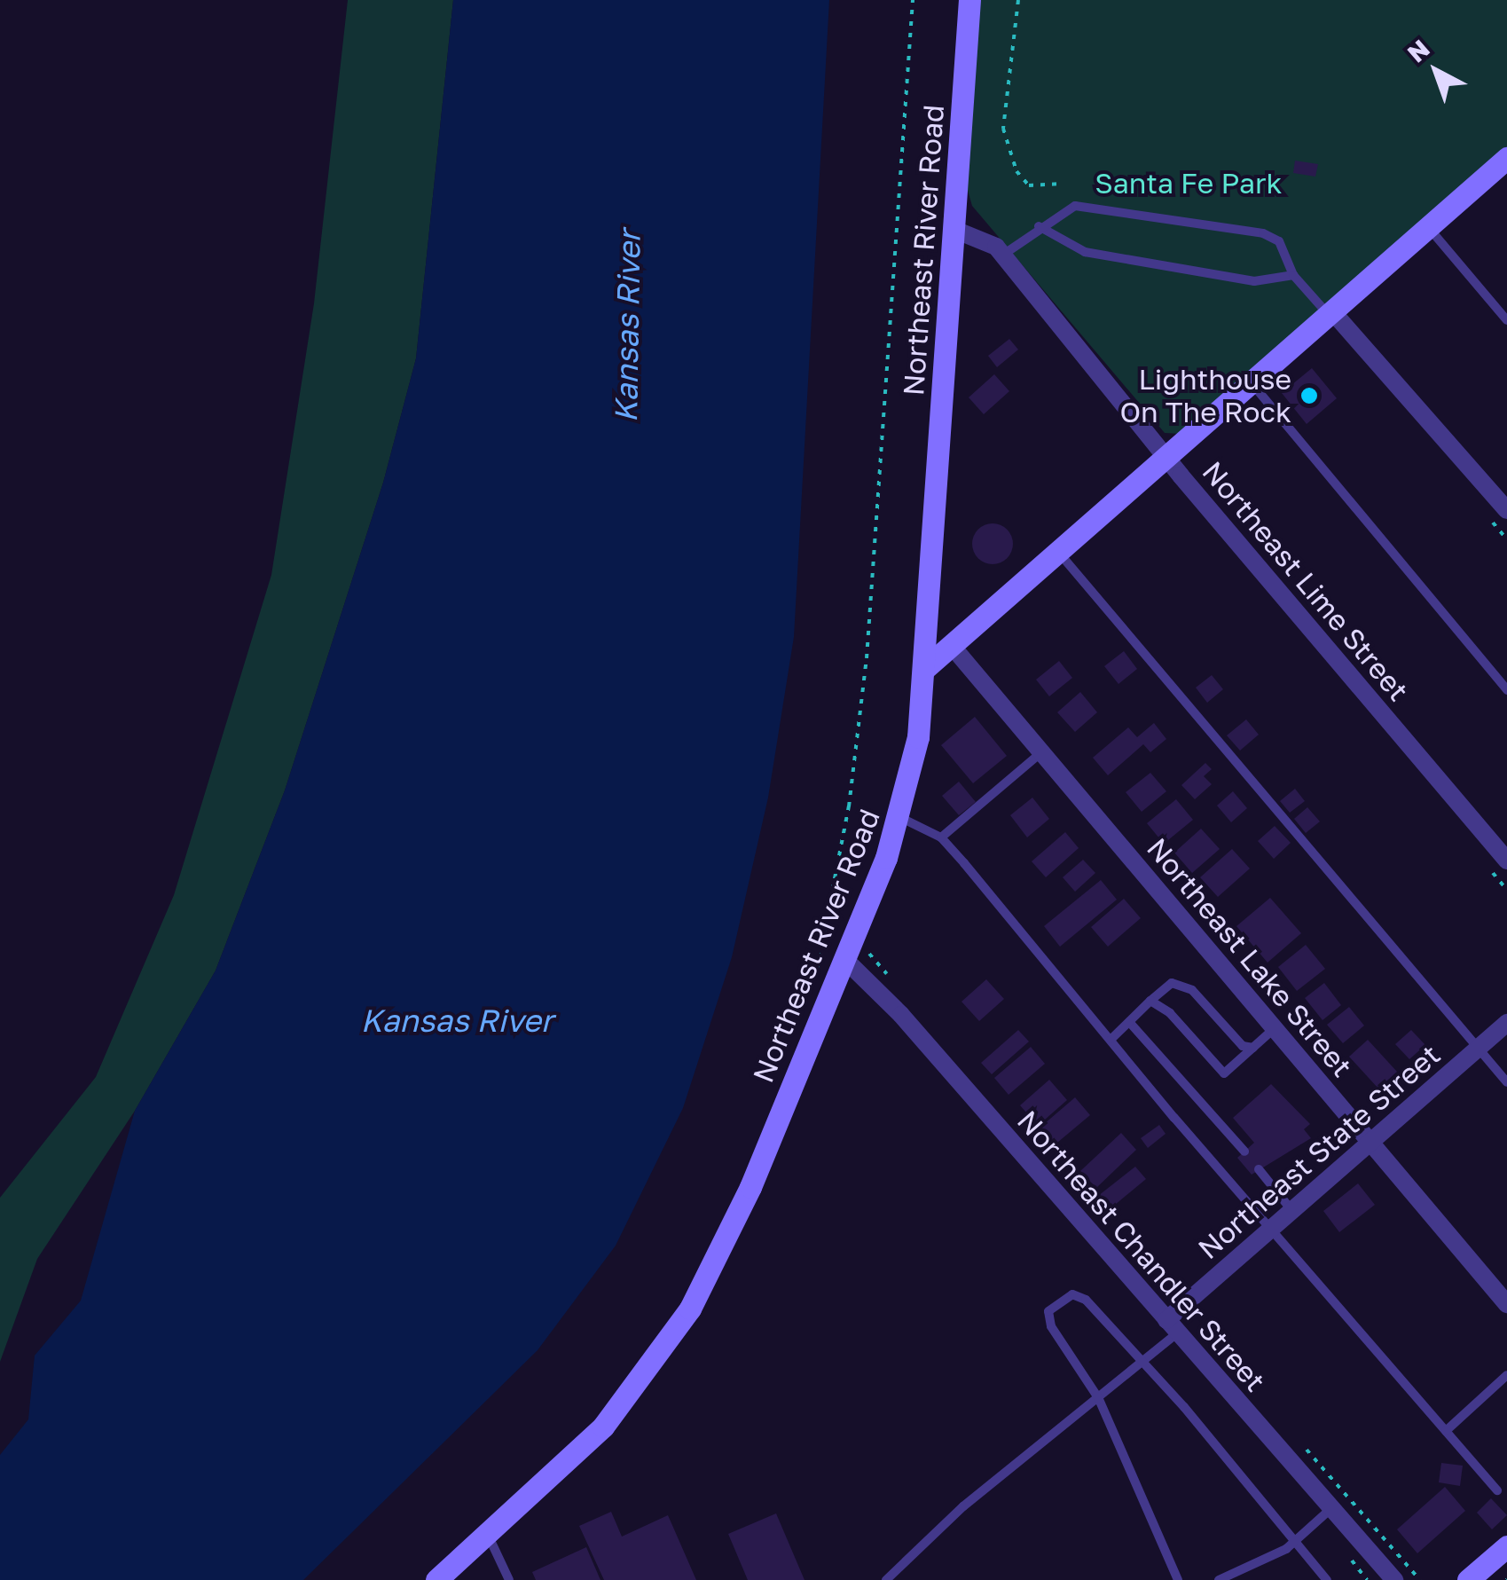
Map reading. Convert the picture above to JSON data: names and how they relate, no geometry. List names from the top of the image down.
{
  "streets": {
    "street": [
      "Northeast River Road",
      "Northeast Lime Street",
      "Northeast Lake Street",
      "Northeast State Street",
      "Northeast Chandler Street"
    ]
  },
  "crossings": [
    ["Northeast River Road", "Northeast Lime Street"],
    ["Northeast River Road", "Northeast Chandler Street"],
    ["Northeast Lake Street", "Northeast State Street"],
    ["Northeast State Street", "Northeast Chandler Street"]
  ],
  "water": ["Kansas River"],
  "parks": ["Santa Fe Park"],
  "places": ["Lighthouse On The Rock"],
  "north": "top left"
}
